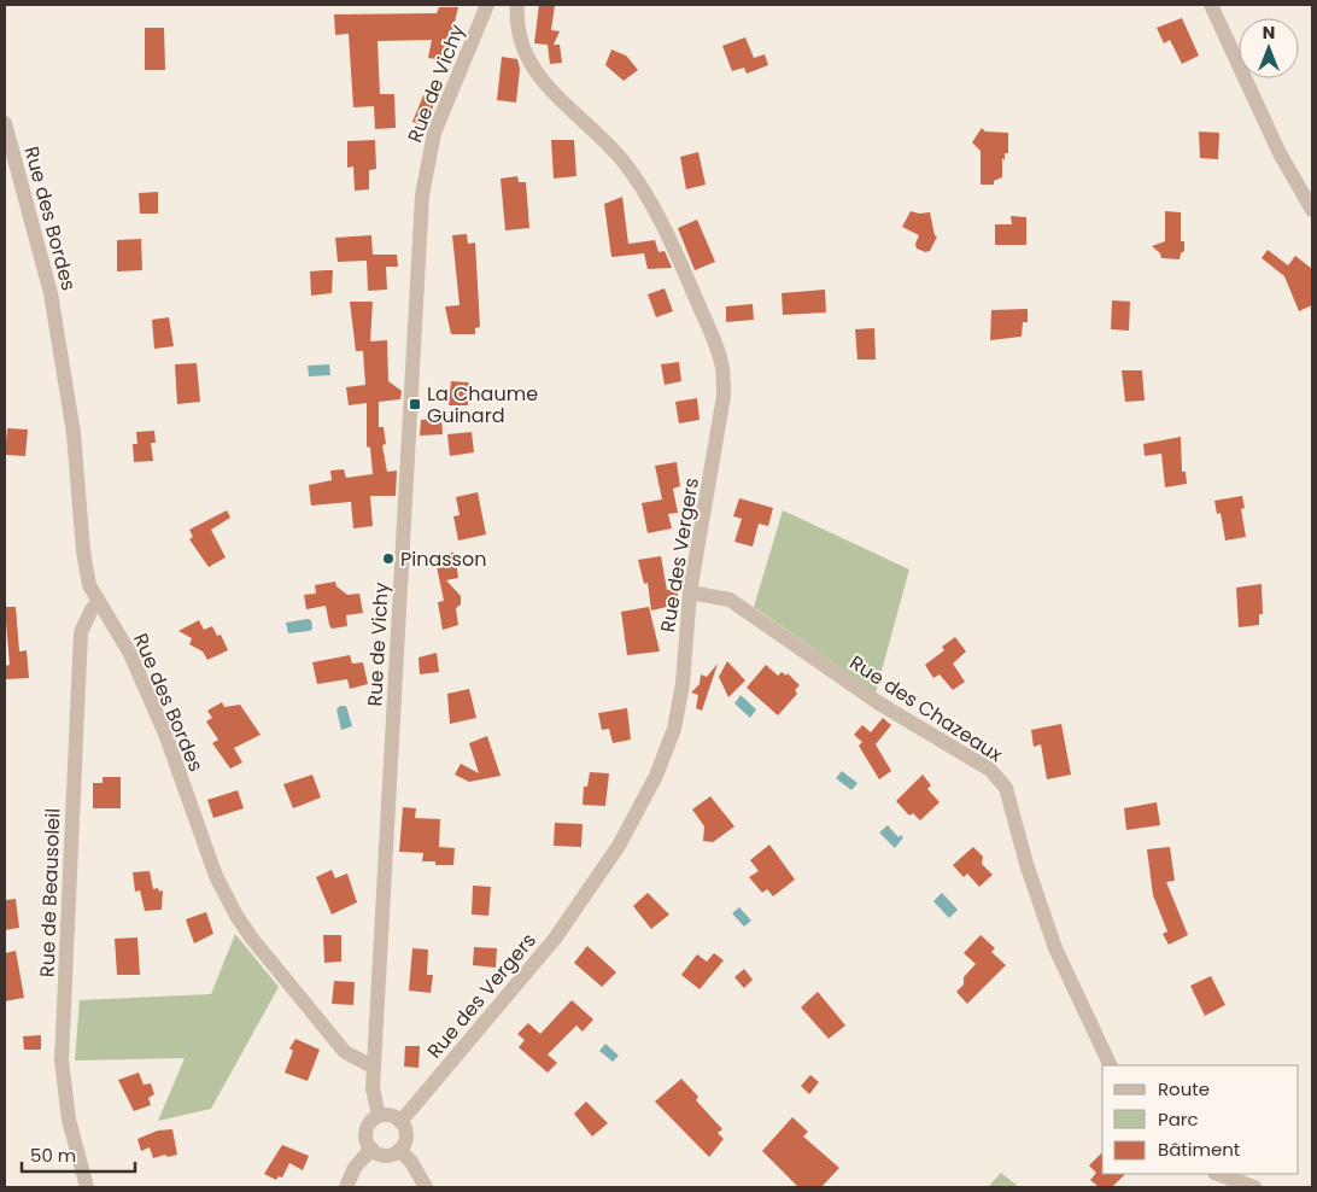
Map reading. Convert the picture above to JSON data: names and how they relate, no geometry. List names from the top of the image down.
{
  "streets": {
    "street": [
      "Rue de Vichy",
      "Rue des Bordes",
      "Rue des Vergers",
      "Rue des Chazeaux",
      "Rue de Beausoleil"
    ]
  },
  "crossings": [
    ["Rue de Vichy", "Rue des Bordes"],
    ["Rue de Vichy", "Rue des Vergers"],
    ["Rue des Bordes", "Rue de Beausoleil"],
    ["Rue des Vergers", "Rue des Chazeaux"]
  ],
  "places": {
    "transit": ["La Chaume Guinard"],
    "other": ["Pinasson"]
  },
  "legend": ["Route", "Parc", "Bâtiment"],
  "scale_bar": "50 m",
  "north": "top"
}
